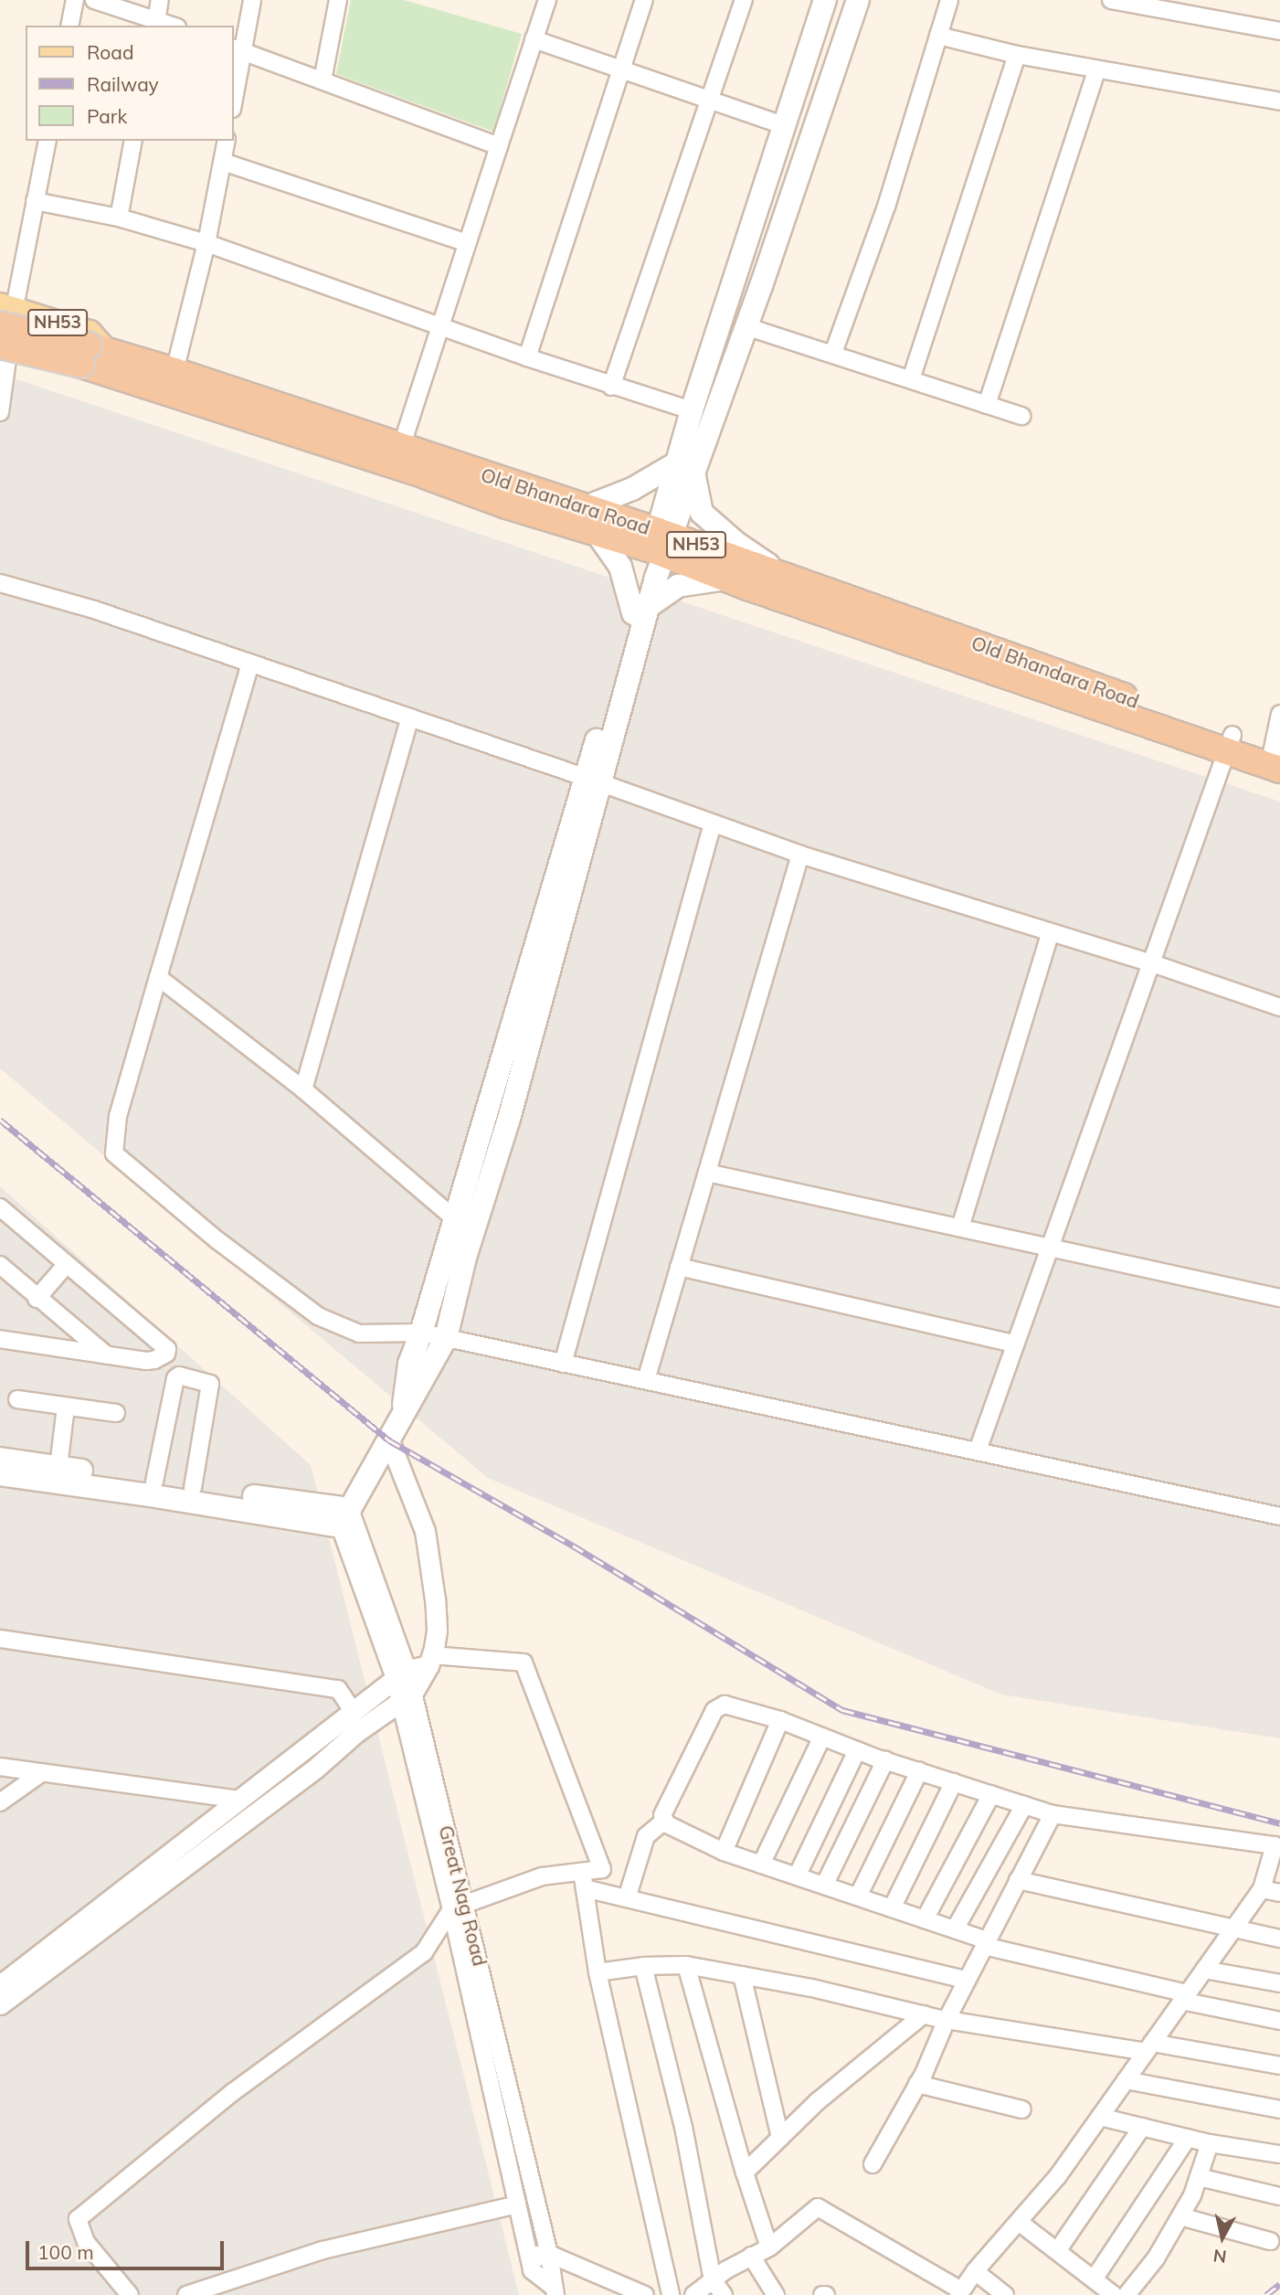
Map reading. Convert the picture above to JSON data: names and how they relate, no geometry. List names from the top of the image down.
{
  "streets": {
    "highway": ["NH53", "Old Bhandara Road"],
    "street": ["Great Nag Road"]
  },
  "crossings": [
    ["NH53", "Old Bhandara Road"]
  ],
  "legend": ["Road", "Railway", "Park"],
  "scale_bar": "100 m",
  "north": "bottom"
}
